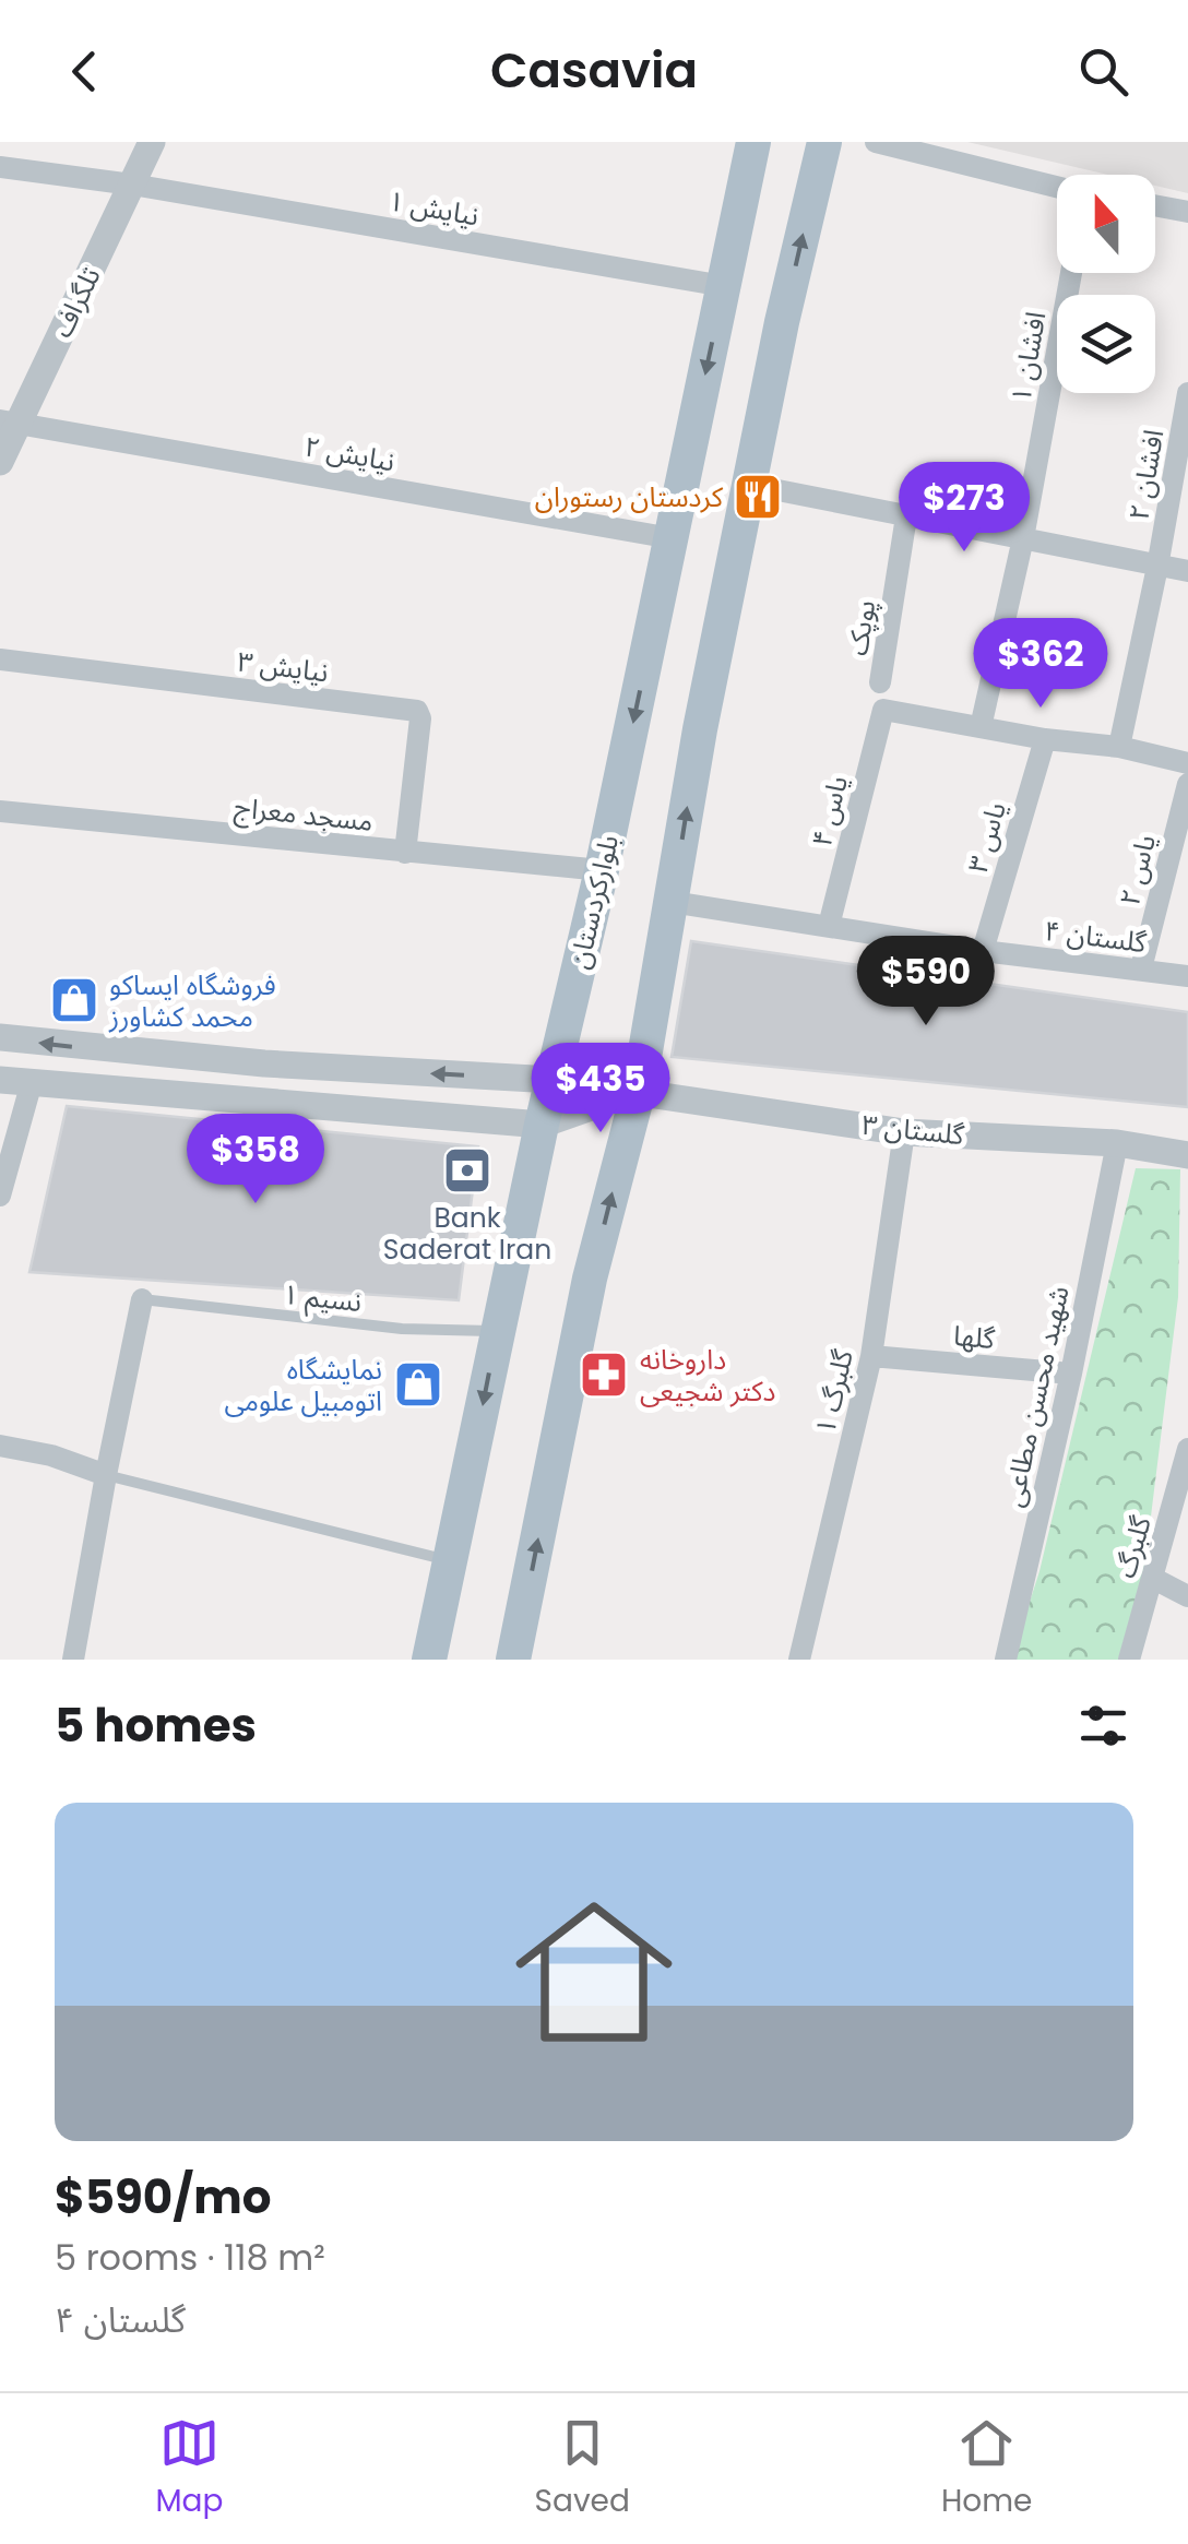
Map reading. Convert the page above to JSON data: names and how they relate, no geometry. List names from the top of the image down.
{
  "streets": {
    "main road": ["بلوارکردستان"],
    "street": [
      "نیایش ۱",
      "تلگراف",
      "افشان ۱",
      "نیایش ۲",
      "افشان ۲",
      "پوپک",
      "نیایش ۳",
      "یاس ۴",
      "مسجد معراج",
      "یاس ۳",
      "یاس ۲",
      "گلستان ۴",
      "گلستان ۳",
      "گلها",
      "گلبرگ ۱",
      "شهید محسن مطاعی",
      "گلبرگ"
    ],
    "lane": ["نسیم ۱"]
  },
  "crossings": [
    ["نیایش ۱", "تلگراف"],
    ["نیایش ۱", "بلوارکردستان"],
    ["تلگراف", "نیایش ۲"],
    ["افشان ۱", "یاس ۴"],
    ["نیایش ۲", "بلوارکردستان"],
    ["نیایش ۳", "مسجد معراج"],
    ["یاس ۴", "گلستان ۴"],
    ["مسجد معراج", "بلوارکردستان"],
    ["یاس ۳", "گلستان ۴"],
    ["یاس ۲", "گلستان ۴"],
    ["بلوارکردستان", "گلستان ۳"],
    ["بلوارکردستان", "نسیم ۱"],
    ["گلستان ۳", "گلبرگ ۱"],
    ["گلستان ۳", "شهید محسن مطاعی"],
    ["گلها", "گلبرگ ۱"],
    ["گلها", "شهید محسن مطاعی"]
  ],
  "places": {
    "restaurant": ["کردستان رستوران"],
    "shop": ["فروشگاه ایساکو محمد کشاورز", "نمایشگاه اتومبیل علومی"],
    "bank": ["Bank Saderat Iran"],
    "pharmacy": ["داروخانه دکتر شجیعی"]
  },
  "north": "top",
  "page": {
    "header": "Casavia",
    "price": [
      "$273",
      "$362",
      "$590",
      "$435",
      "$358"
    ],
    "heading": "5 homes",
    "list": [
      {
        "name": "$590/mo",
        "note": "5 rooms · 118 m² · گلستان ۴"
      }
    ],
    "tabs": ["Map", "Saved", "Home"]
  }
}
